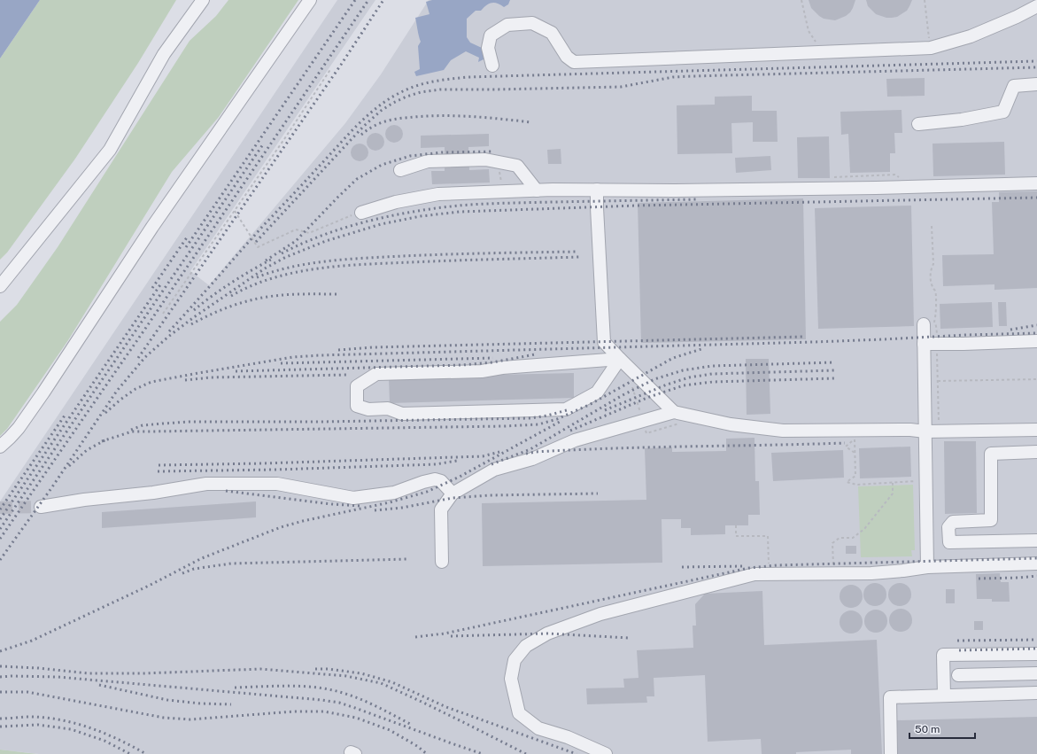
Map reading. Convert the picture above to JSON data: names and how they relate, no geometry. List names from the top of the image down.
{
  "scale_bar": "50 m"
}
